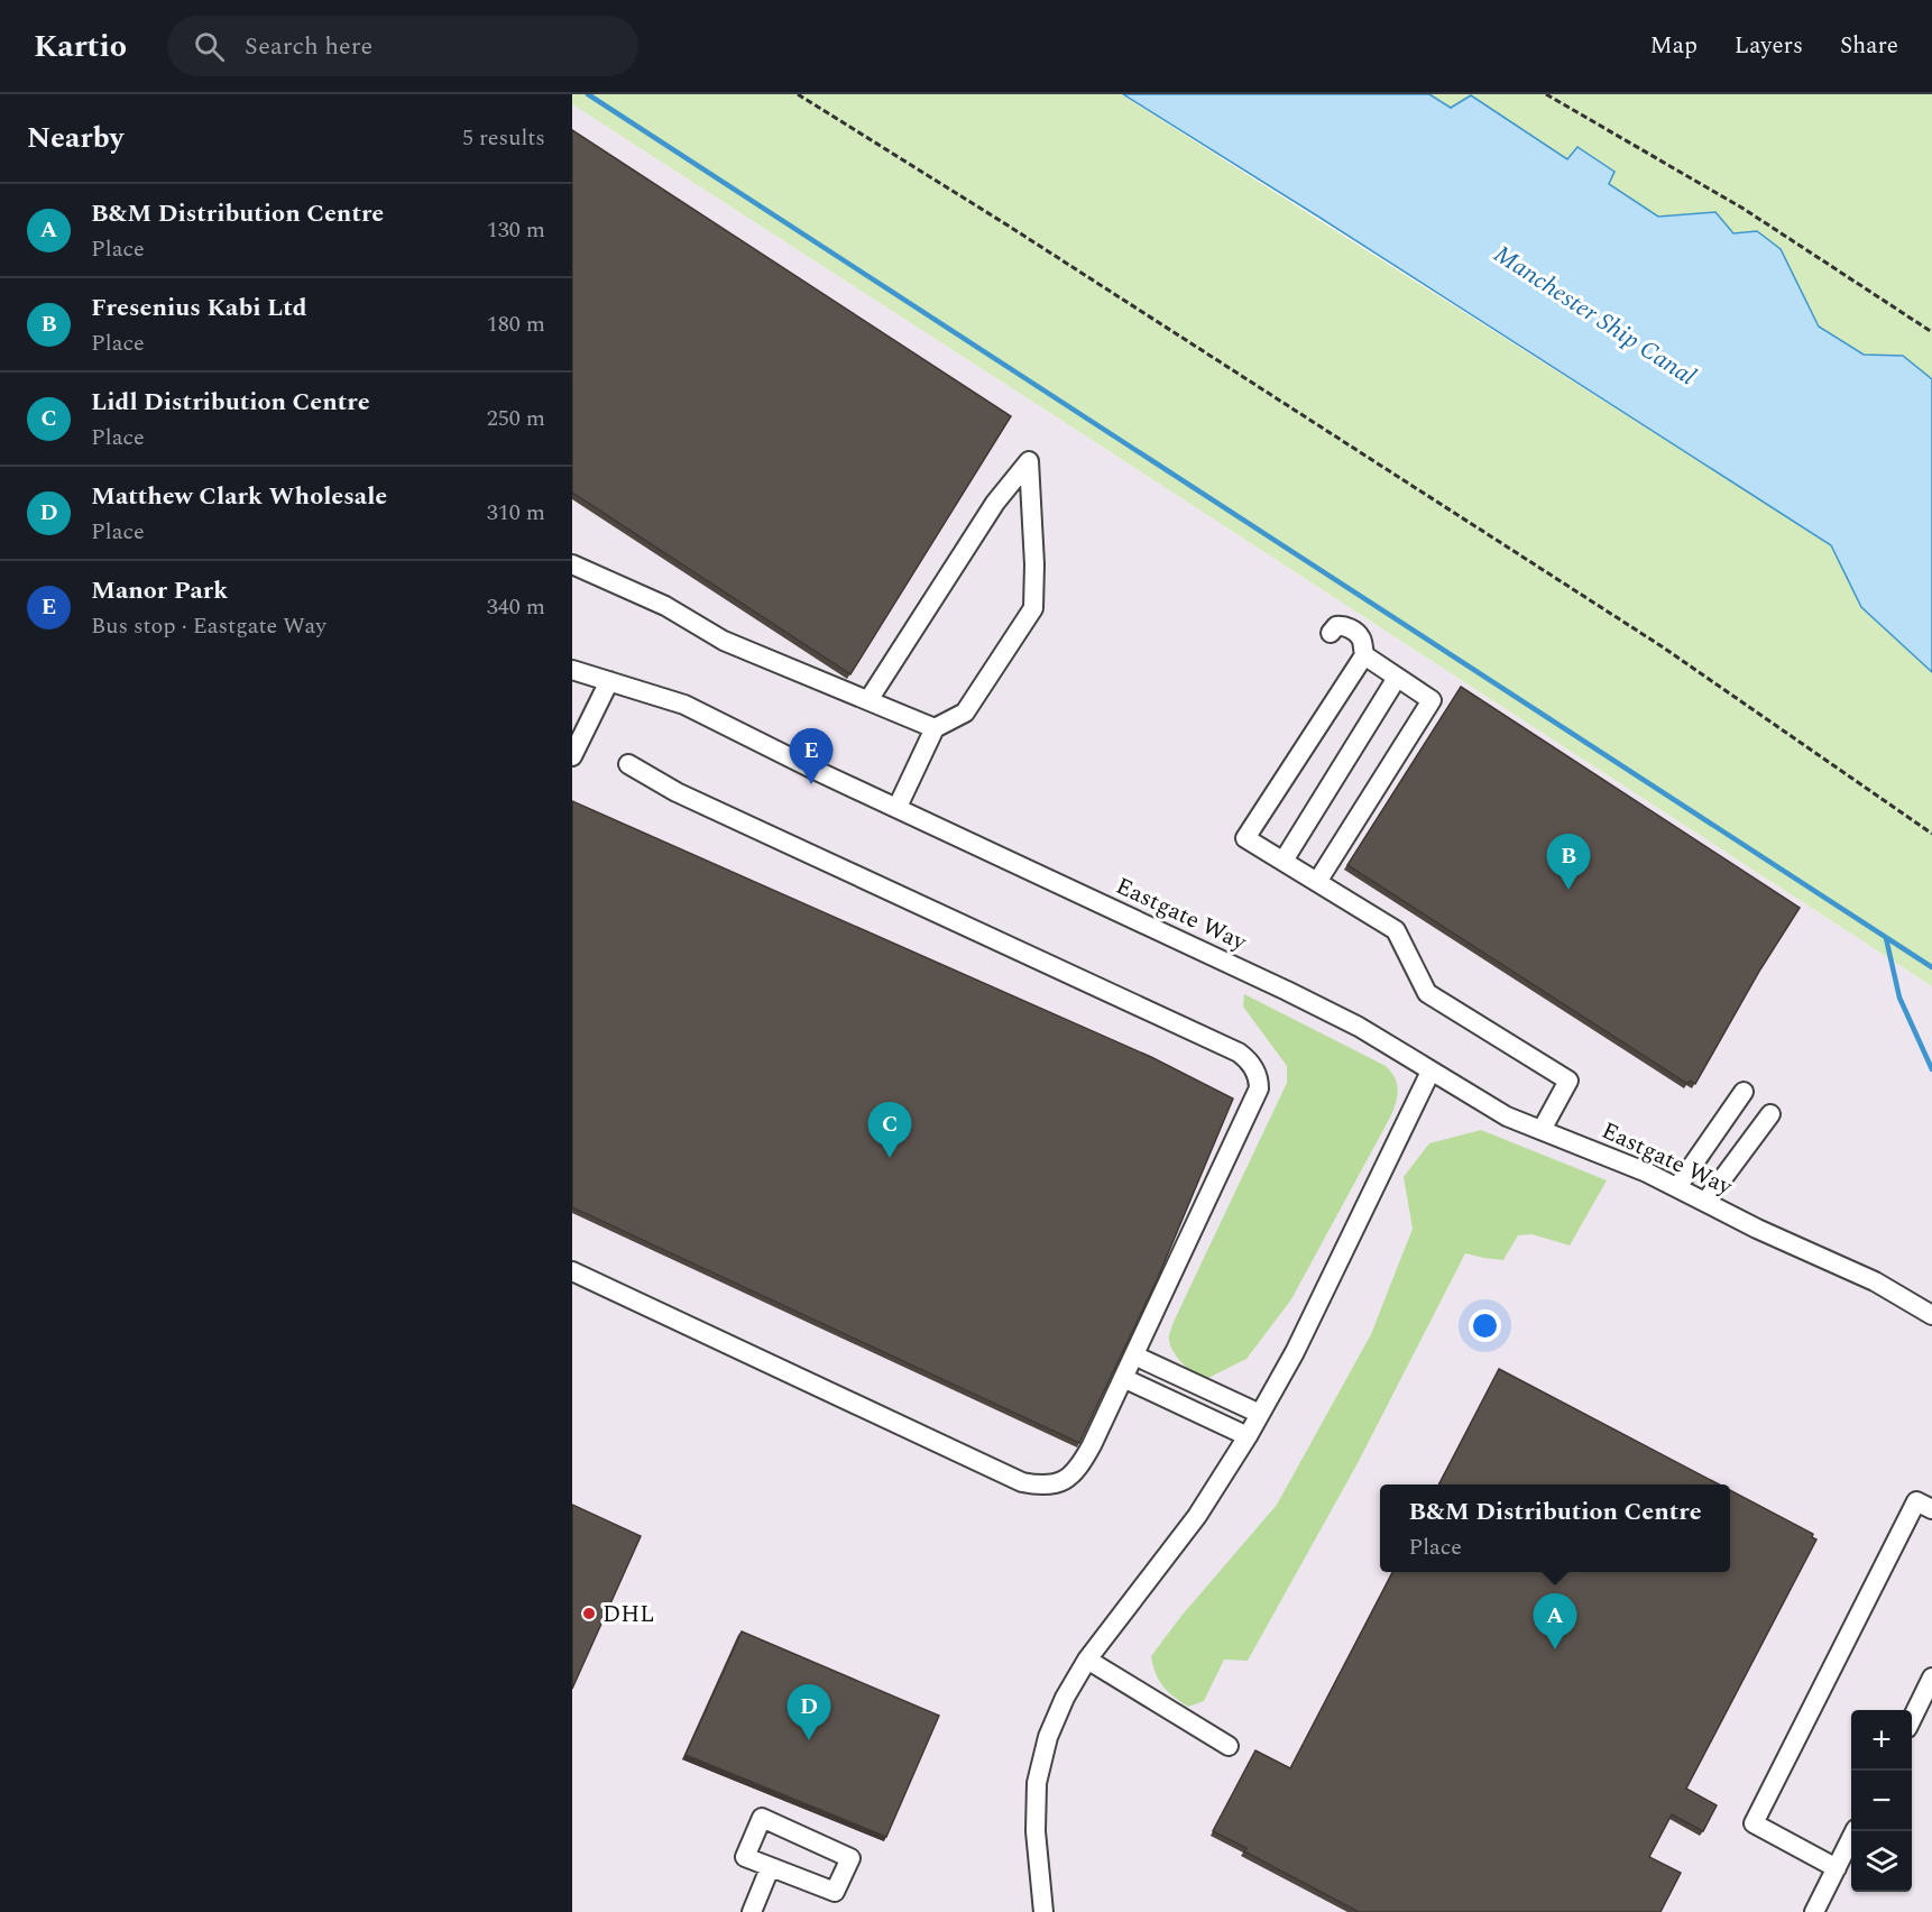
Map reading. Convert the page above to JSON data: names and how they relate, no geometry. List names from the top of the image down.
{
  "streets": {
    "street": ["Eastgate Way"]
  },
  "water": ["Manchester Ship Canal"],
  "places": ["DHL"],
  "page": {
    "header": "Kartio",
    "search": "Search here",
    "nav": ["Map", "Layers", "Share"],
    "heading": ["Nearby", "5 results"],
    "list": [
      {
        "mark": "A",
        "name": "B&M Distribution Centre",
        "note": "Place",
        "value": "130 m"
      },
      {
        "mark": "B",
        "name": "Fresenius Kabi Ltd",
        "note": "Place",
        "value": "180 m"
      },
      {
        "mark": "C",
        "name": "Lidl Distribution Centre",
        "note": "Place",
        "value": "250 m"
      },
      {
        "mark": "D",
        "name": "Matthew Clark Wholesale",
        "note": "Place",
        "value": "310 m"
      },
      {
        "mark": "E",
        "name": "Manor Park",
        "note": "Bus stop · Eastgate Way",
        "value": "340 m"
      }
    ],
    "pins": [
      "E",
      "B",
      "C",
      "A",
      "D"
    ],
    "popup": ["B&M Distribution Centre", "Place"],
    "map_buttons": ["+", "−"]
  }
}
